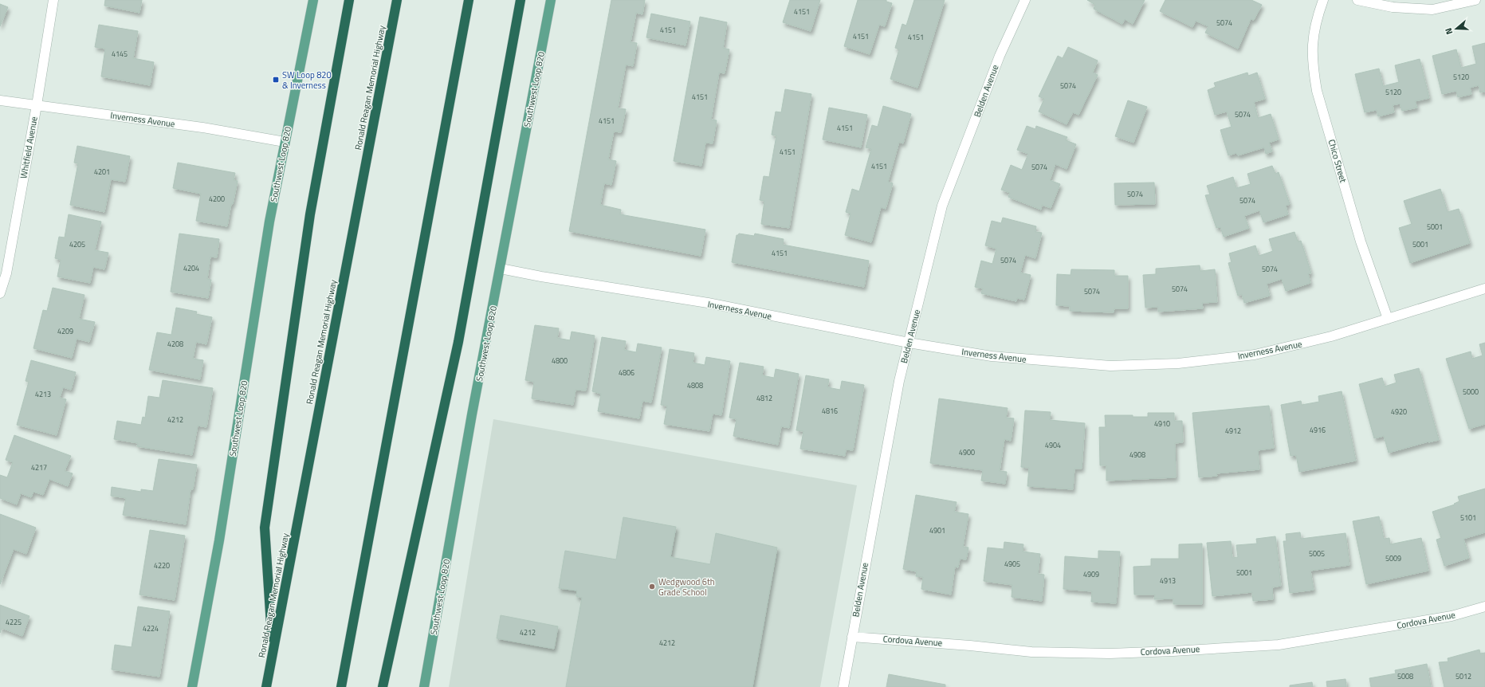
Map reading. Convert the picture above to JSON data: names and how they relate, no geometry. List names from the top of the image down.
{
  "streets": {
    "highway": ["Ronald Reagan Memorial Highway"],
    "main road": ["Southwest Loop 820"],
    "street": [
      "Belden Avenue",
      "Inverness Avenue",
      "Whitfield Avenue",
      "Chico Street",
      "Cordova Avenue"
    ]
  },
  "crossings": [
    ["Southwest Loop 820", "Inverness Avenue"],
    ["Belden Avenue", "Inverness Avenue"],
    ["Belden Avenue", "Cordova Avenue"],
    ["Inverness Avenue", "Whitfield Avenue"],
    ["Inverness Avenue", "Chico Street"]
  ],
  "places": {
    "transit": ["SW Loop 820 & Inverness"],
    "other": ["Wedgwood 6th Grade School"]
  },
  "house_numbers": [
    "4151",
    "5074",
    "4151",
    "4151",
    "4151",
    "4145",
    "5120",
    "5074",
    "5120",
    "4151",
    "5074",
    "4151",
    "4151",
    "4151",
    "4151",
    "5074",
    "4201",
    "5074",
    "4200",
    "5074",
    "5001",
    "4205",
    "5001",
    "4151",
    "5074",
    "4204",
    "5074",
    "5074",
    "5074",
    "4209",
    "4208",
    "4800",
    "4806",
    "4808",
    "5000",
    "4213",
    "4812",
    "4816",
    "4920",
    "4212",
    "4910",
    "4916",
    "4912",
    "4904",
    "4900",
    "4908",
    "4217",
    "5101",
    "4901",
    "5005",
    "5009",
    "4905",
    "4220",
    "5001",
    "4909",
    "4913",
    "4225",
    "4224",
    "4212",
    "4212",
    "5008",
    "5012"
  ],
  "north": "left"
}
